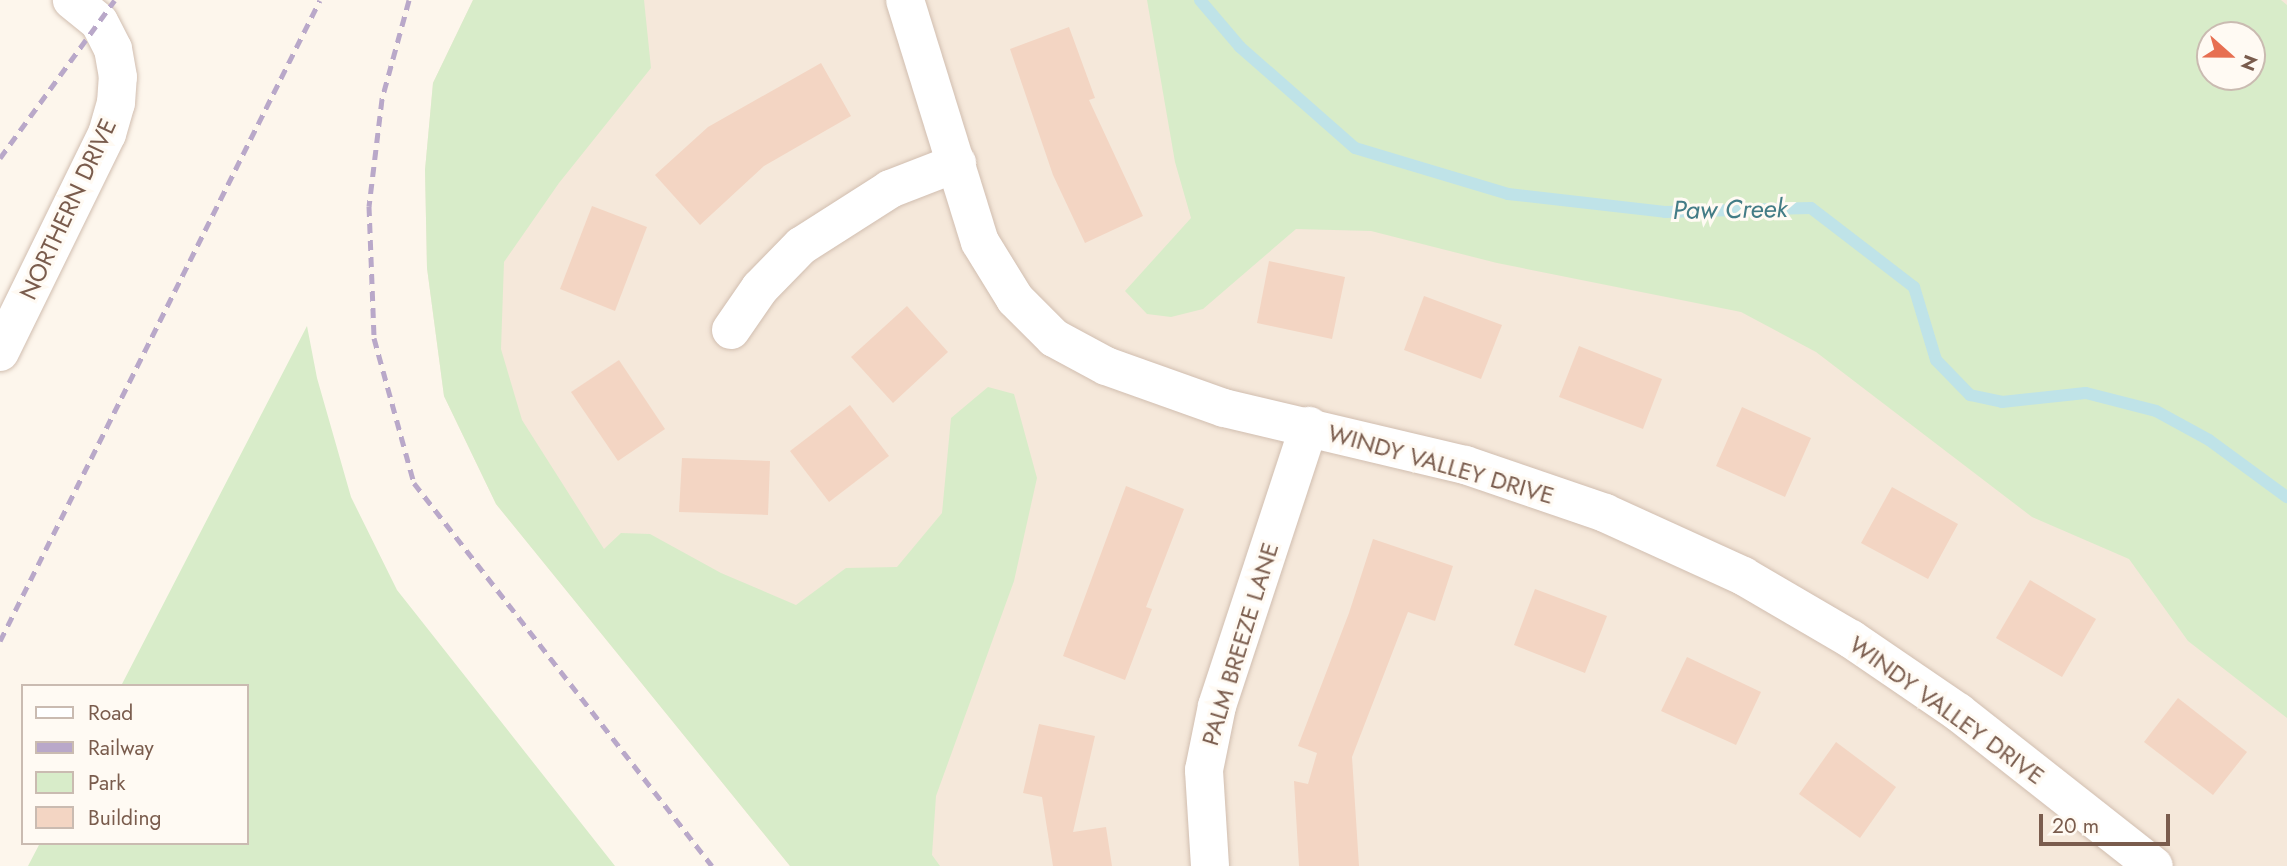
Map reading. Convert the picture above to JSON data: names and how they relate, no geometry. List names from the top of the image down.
{
  "streets": {
    "street": ["NORTHERN DRIVE", "WINDY VALLEY DRIVE", "PALM BREEZE LANE"]
  },
  "crossings": [
    ["WINDY VALLEY DRIVE", "PALM BREEZE LANE"]
  ],
  "water": ["Paw Creek"],
  "legend": [
    "Road",
    "Railway",
    "Park",
    "Building"
  ],
  "scale_bar": "20 m",
  "north": "right"
}
